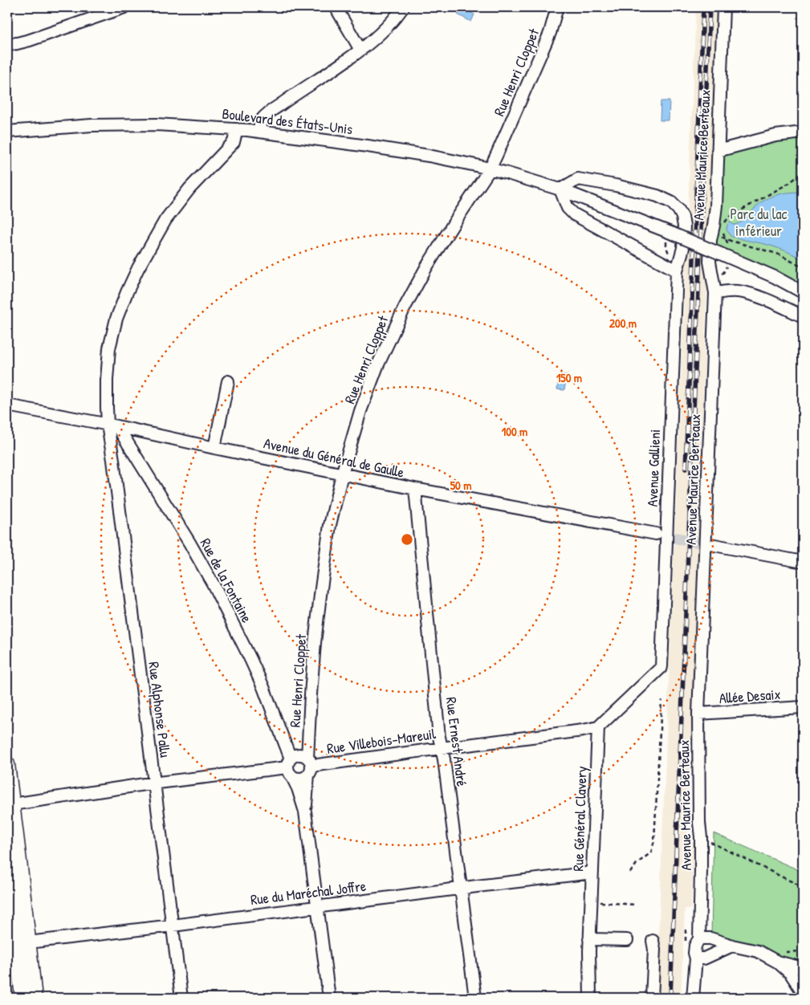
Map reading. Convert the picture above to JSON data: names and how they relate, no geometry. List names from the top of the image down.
{
  "streets": {
    "street": [
      "Rue Henri Cloppet",
      "Boulevard des États-Unis",
      "Avenue Maurice Berteaux",
      "Avenue du Général de Gaulle",
      "Avenue Gallieni",
      "Rue de la Fontaine",
      "Allée Desaix",
      "Rue Alphonse Pallu",
      "Rue Villebois-Mareuil",
      "Rue Ernest André",
      "Rue Général Clavery",
      "Rue du Maréchal Joffre"
    ]
  },
  "crossings": [
    ["Rue Henri Cloppet", "Boulevard des États-Unis"],
    ["Rue Henri Cloppet", "Avenue du Général de Gaulle"],
    ["Rue Henri Cloppet", "Rue de la Fontaine"],
    ["Rue Henri Cloppet", "Rue Villebois-Mareuil"],
    ["Rue Henri Cloppet", "Rue du Maréchal Joffre"],
    ["Boulevard des États-Unis", "Rue Alphonse Pallu"],
    ["Avenue Maurice Berteaux", "Allée Desaix"],
    ["Avenue du Général de Gaulle", "Rue de la Fontaine"],
    ["Avenue du Général de Gaulle", "Rue Alphonse Pallu"],
    ["Avenue du Général de Gaulle", "Rue Ernest André"],
    ["Avenue Gallieni", "Rue Villebois-Mareuil"],
    ["Avenue Gallieni", "Rue Général Clavery"],
    ["Rue de la Fontaine", "Rue Alphonse Pallu"],
    ["Rue de la Fontaine", "Rue Villebois-Mareuil"],
    ["Rue Alphonse Pallu", "Rue du Maréchal Joffre"],
    ["Rue Villebois-Mareuil", "Rue Ernest André"],
    ["Rue Villebois-Mareuil", "Rue Général Clavery"],
    ["Rue Ernest André", "Rue du Maréchal Joffre"],
    ["Rue Général Clavery", "Rue du Maréchal Joffre"]
  ],
  "parks": ["Parc du lac inférieur"],
  "rings": [
    "200 m",
    "150 m",
    "100 m",
    "50 m"
  ]
}
